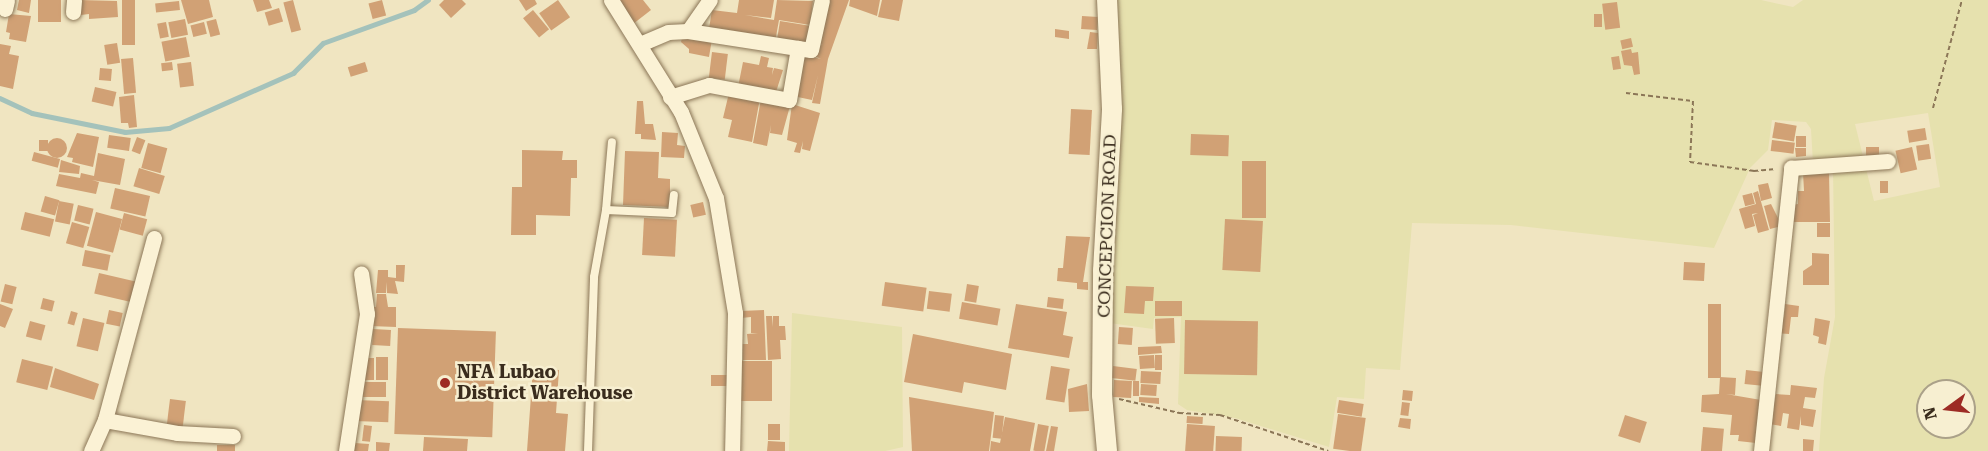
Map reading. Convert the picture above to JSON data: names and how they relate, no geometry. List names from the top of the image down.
{
  "streets": {
    "street": ["CONCEPCION ROAD"]
  },
  "places": ["NFA Lubao District Warehouse"],
  "north": "left"
}
